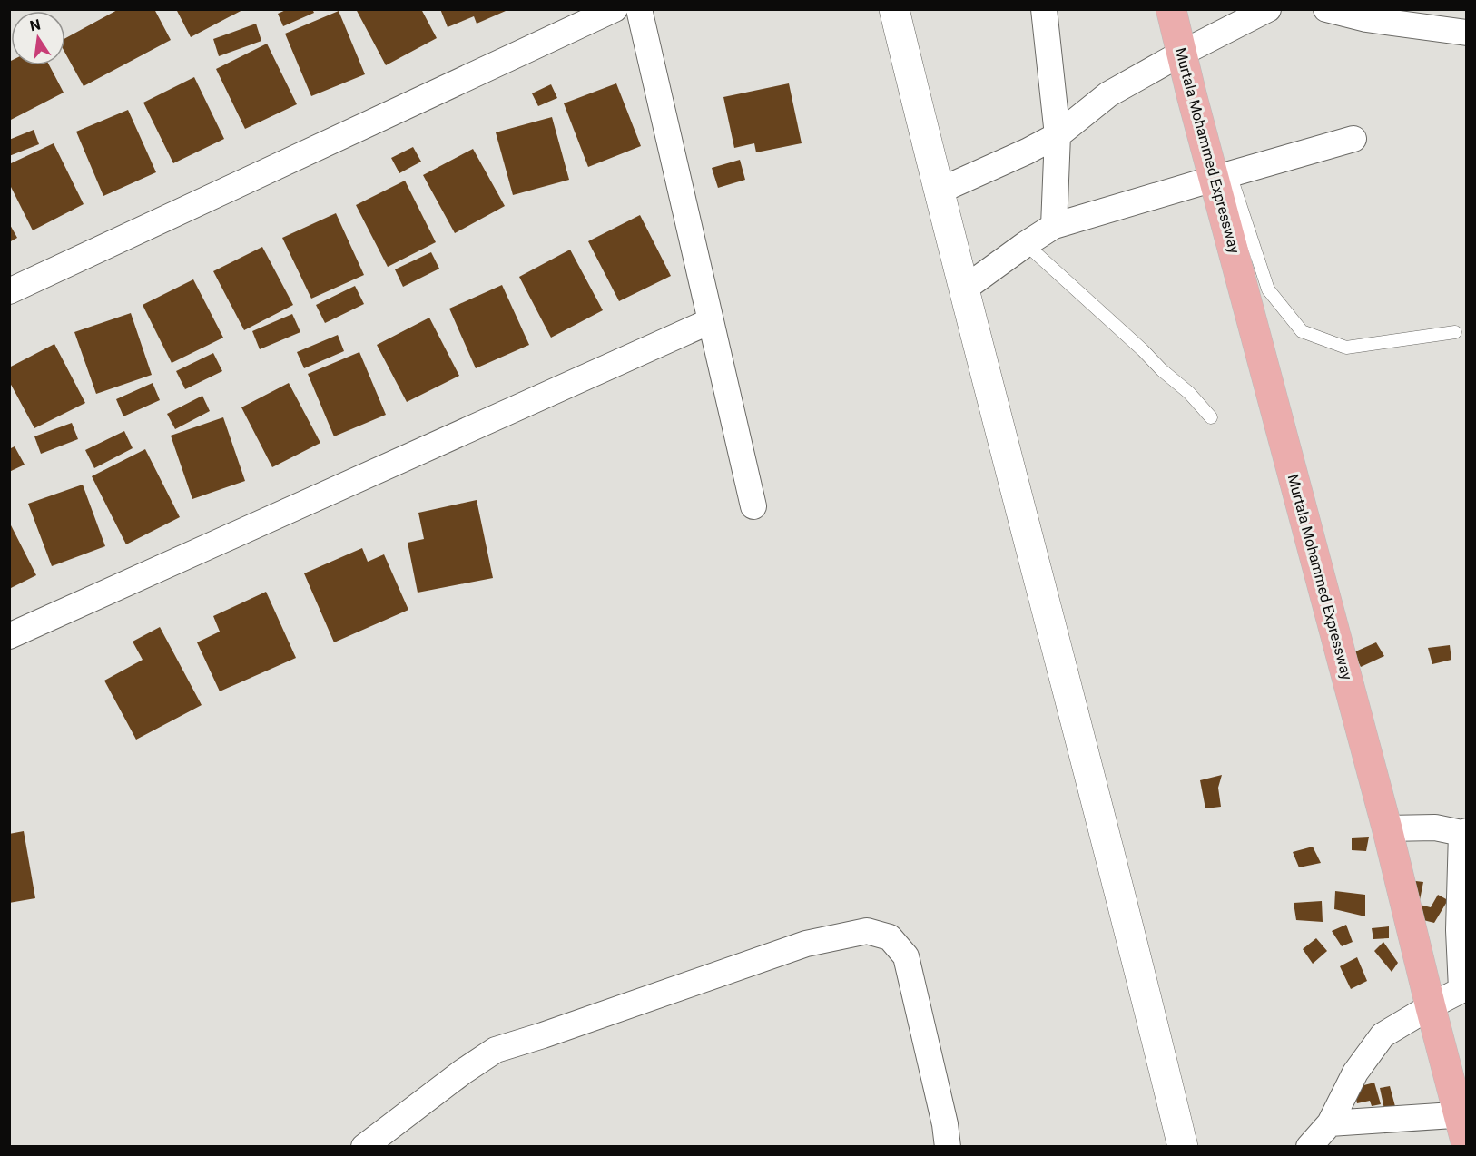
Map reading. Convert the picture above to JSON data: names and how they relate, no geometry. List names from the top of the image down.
{
  "streets": {
    "main road": ["Murtala Mohammed Expressway"]
  },
  "north": "top"
}
